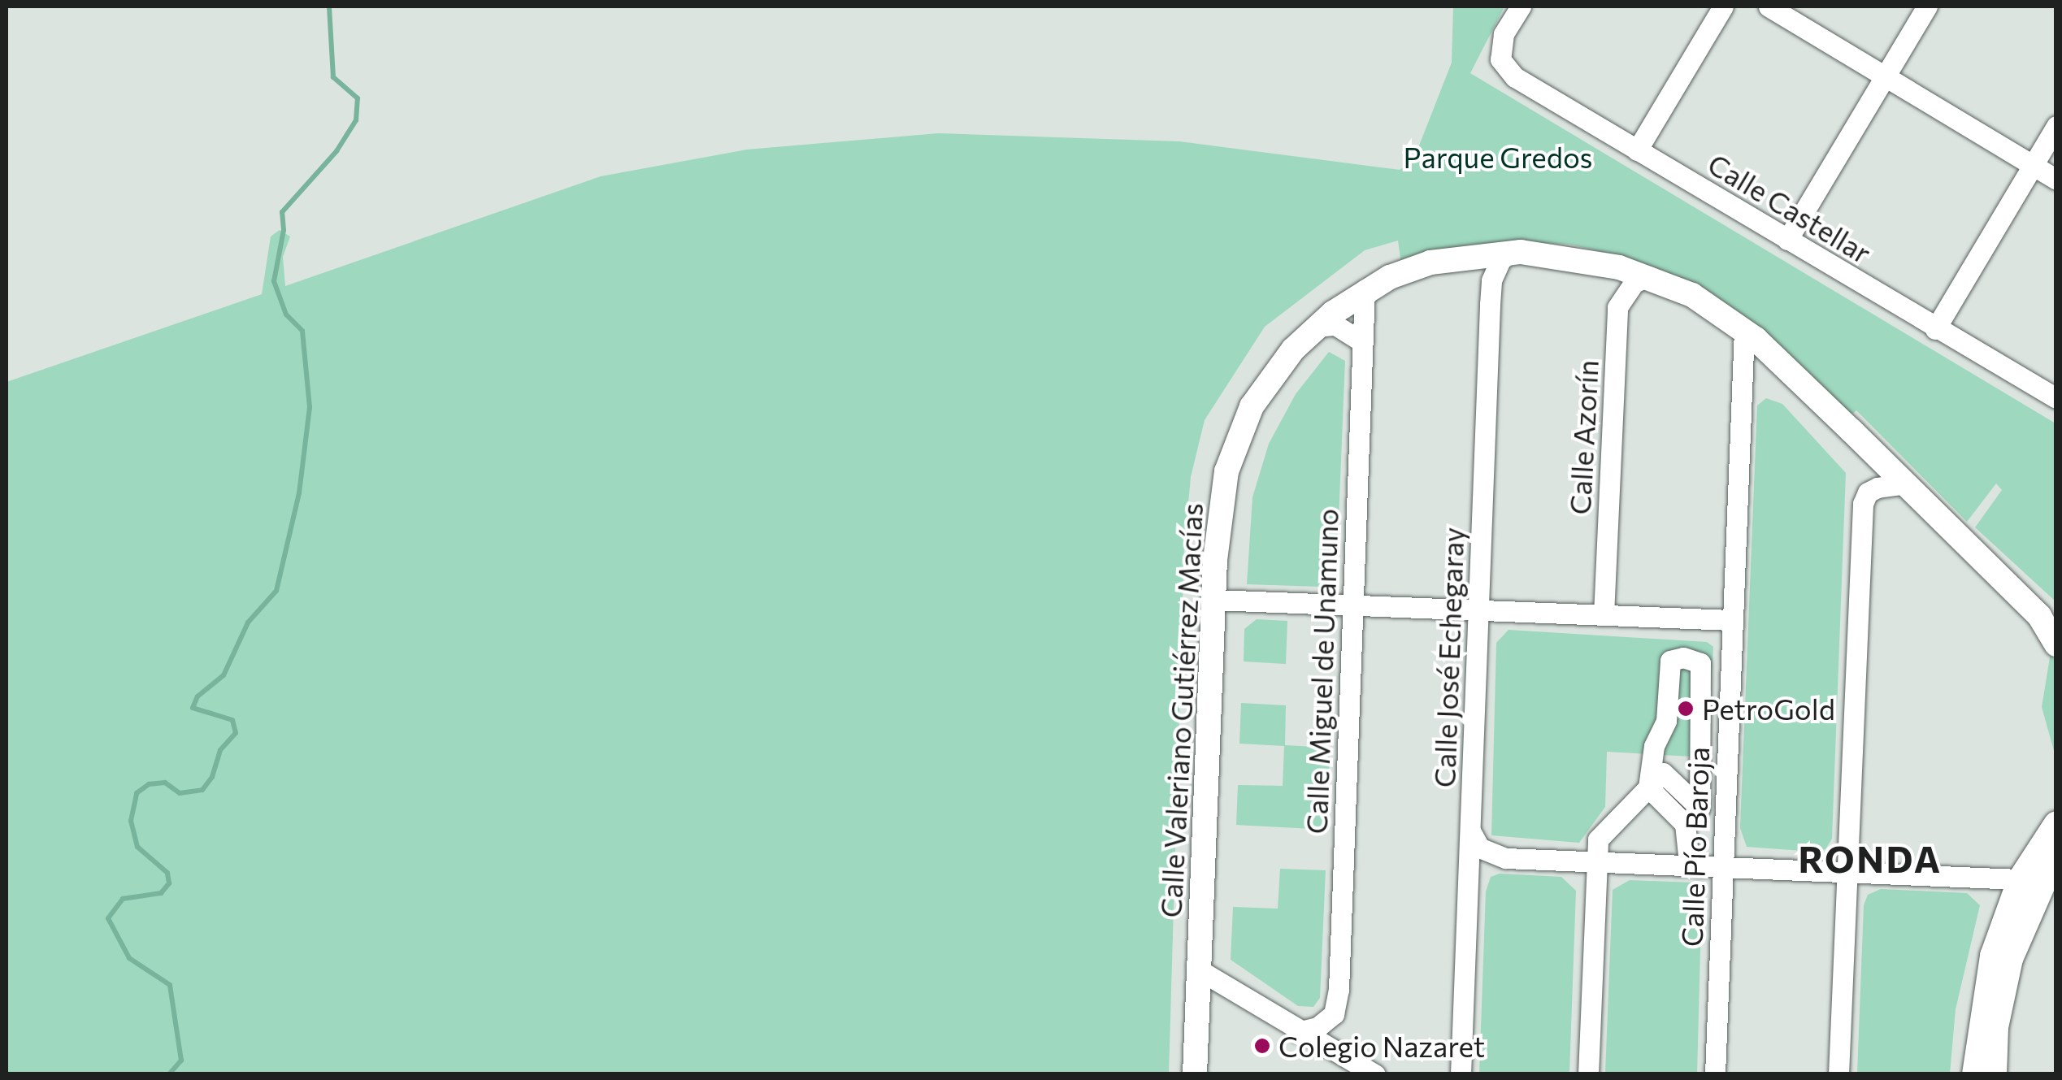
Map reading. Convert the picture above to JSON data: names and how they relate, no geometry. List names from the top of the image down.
{
  "streets": {
    "main road": ["Calle Valeriano Gutiérrez Macías"],
    "street": [
      "Calle Castellar",
      "Calle Azorín",
      "Calle José Echegaray",
      "Calle Miguel de Unamuno",
      "Calle Pío Baroja"
    ]
  },
  "crossings": [
    ["Calle Azorín", "Calle Valeriano Gutiérrez Macías"],
    ["Calle José Echegaray", "Calle Valeriano Gutiérrez Macías"],
    ["Calle Miguel de Unamuno", "Calle Valeriano Gutiérrez Macías"],
    ["Calle Valeriano Gutiérrez Macías", "Calle Pío Baroja"]
  ],
  "districts": ["RONDA"],
  "parks": ["Parque Gredos"],
  "places": ["PetroGold", "Colegio Nazaret"]
}
